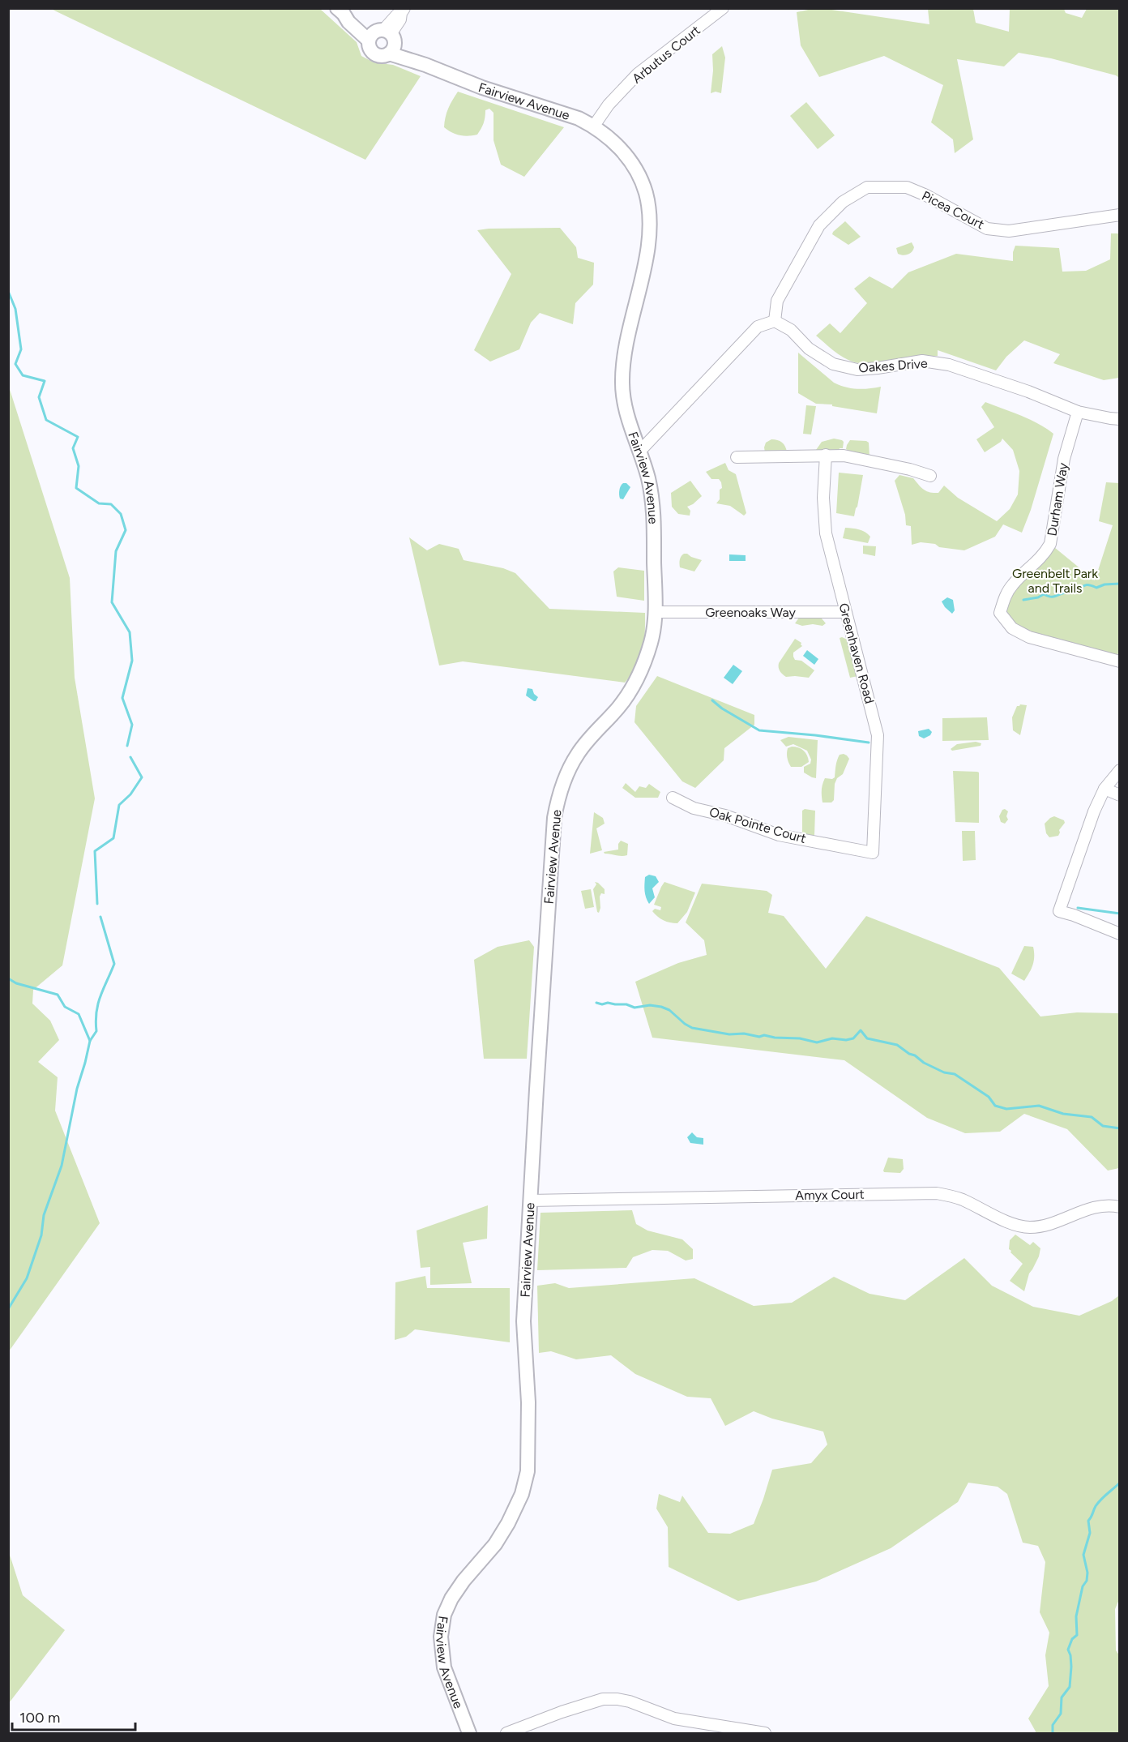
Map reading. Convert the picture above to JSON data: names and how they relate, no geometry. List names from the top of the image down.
{
  "streets": {
    "main road": ["Fairview Avenue"],
    "street": [
      "Arbutus Court",
      "Picea Court",
      "Oakes Drive",
      "Durham Way",
      "Greenoaks Way",
      "Greenhaven Road",
      "Oak Pointe Court",
      "Amyx Court"
    ]
  },
  "crossings": [
    ["Arbutus Court", "Fairview Avenue"],
    ["Fairview Avenue", "Greenoaks Way"],
    ["Fairview Avenue", "Amyx Court"],
    ["Picea Court", "Oakes Drive"],
    ["Oakes Drive", "Durham Way"],
    ["Greenoaks Way", "Greenhaven Road"],
    ["Greenhaven Road", "Oak Pointe Court"]
  ],
  "parks": ["Greenbelt Park and Trails"],
  "scale_bar": "100 m"
}
